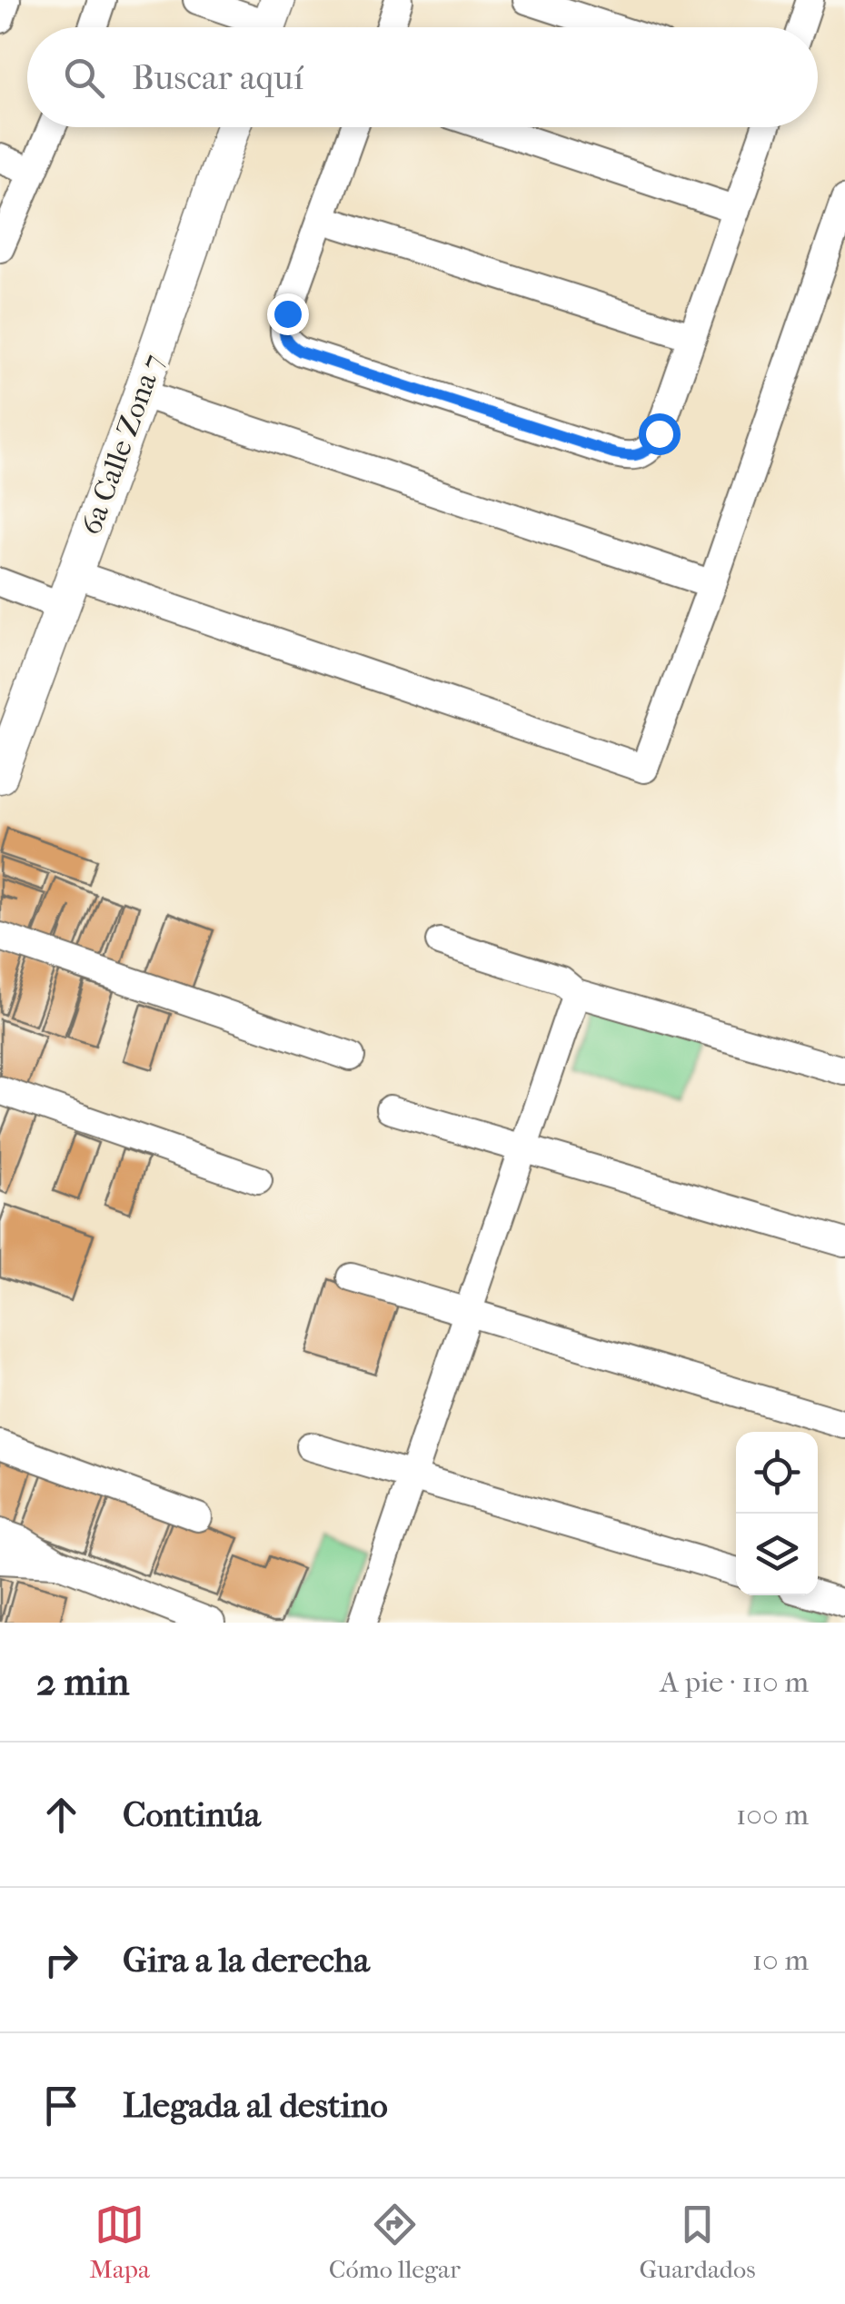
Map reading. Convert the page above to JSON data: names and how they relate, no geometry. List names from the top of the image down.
{
  "streets": {
    "street": ["6a Calle Zona 7"]
  },
  "page": {
    "search": "Buscar aquí",
    "heading": ["2 min", "A pie · 110 m"],
    "list": [
      ["Continúa", "100 m"],
      ["Gira a la derecha", "10 m"],
      "Llegada al destino"
    ],
    "nav": ["Mapa", "Cómo llegar", "Guardados"]
  }
}
